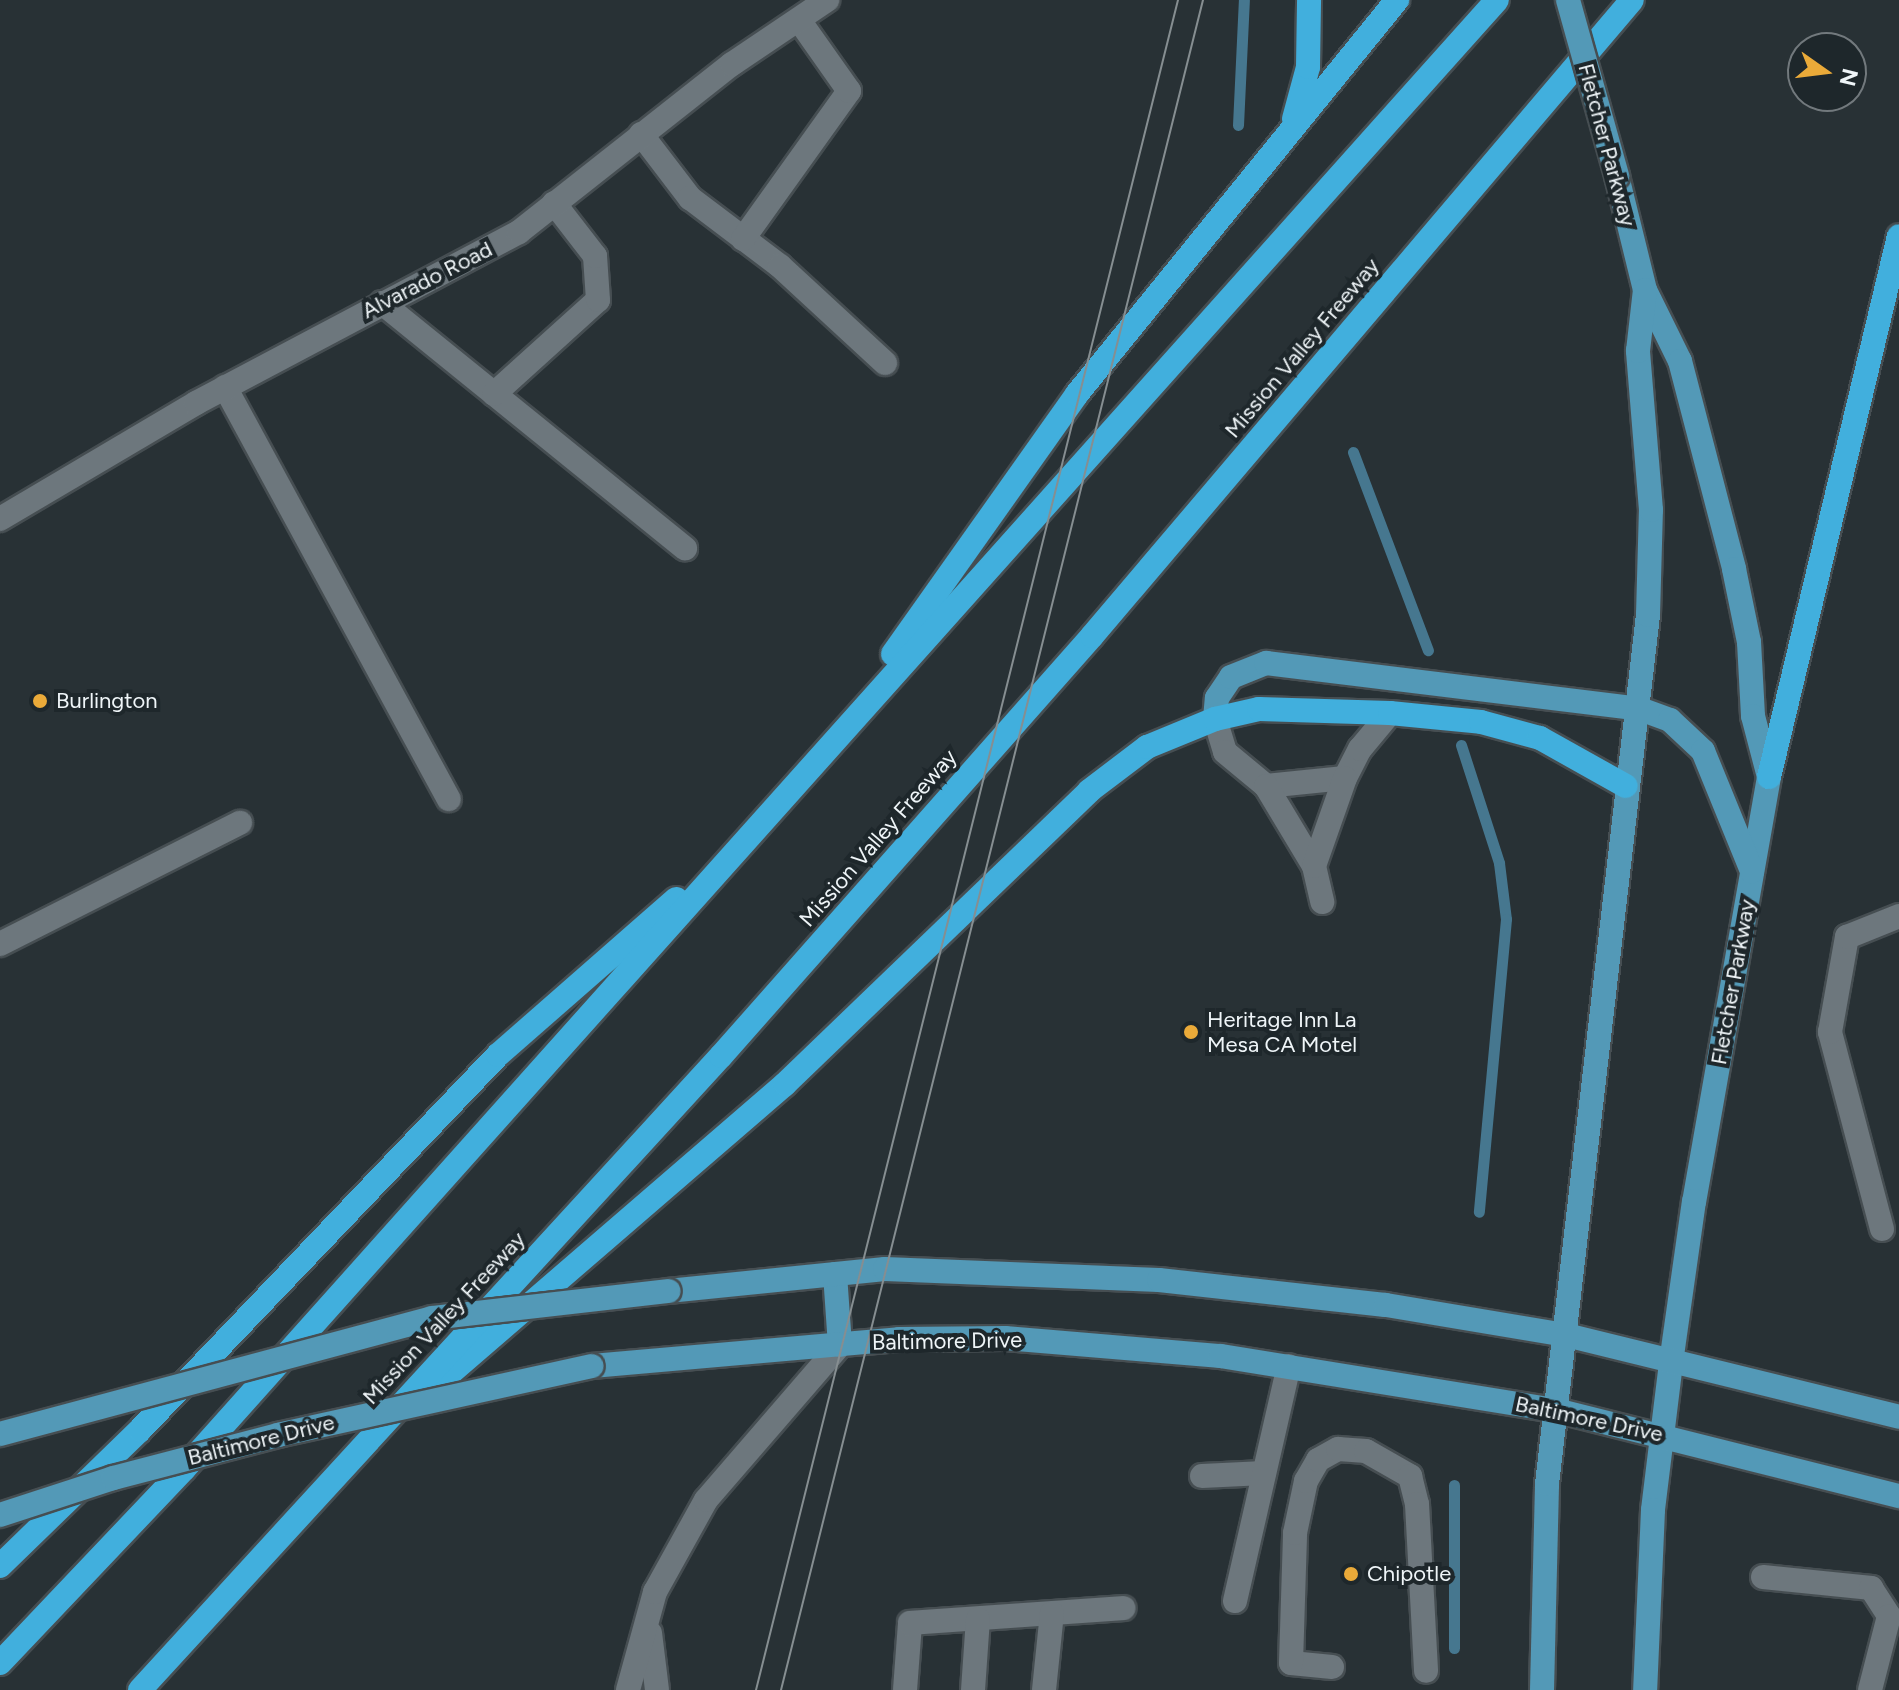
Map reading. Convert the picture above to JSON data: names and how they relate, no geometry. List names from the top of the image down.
{
  "streets": {
    "highway": ["Mission Valley Freeway"],
    "main road": ["Fletcher Parkway", "Baltimore Drive"],
    "street": ["Alvarado Road"]
  },
  "crossings": [
    ["Fletcher Parkway", "Baltimore Drive"]
  ],
  "places": ["Burlington", "Heritage Inn La Mesa CA Motel", "Chipotle"],
  "north": "right"
}
